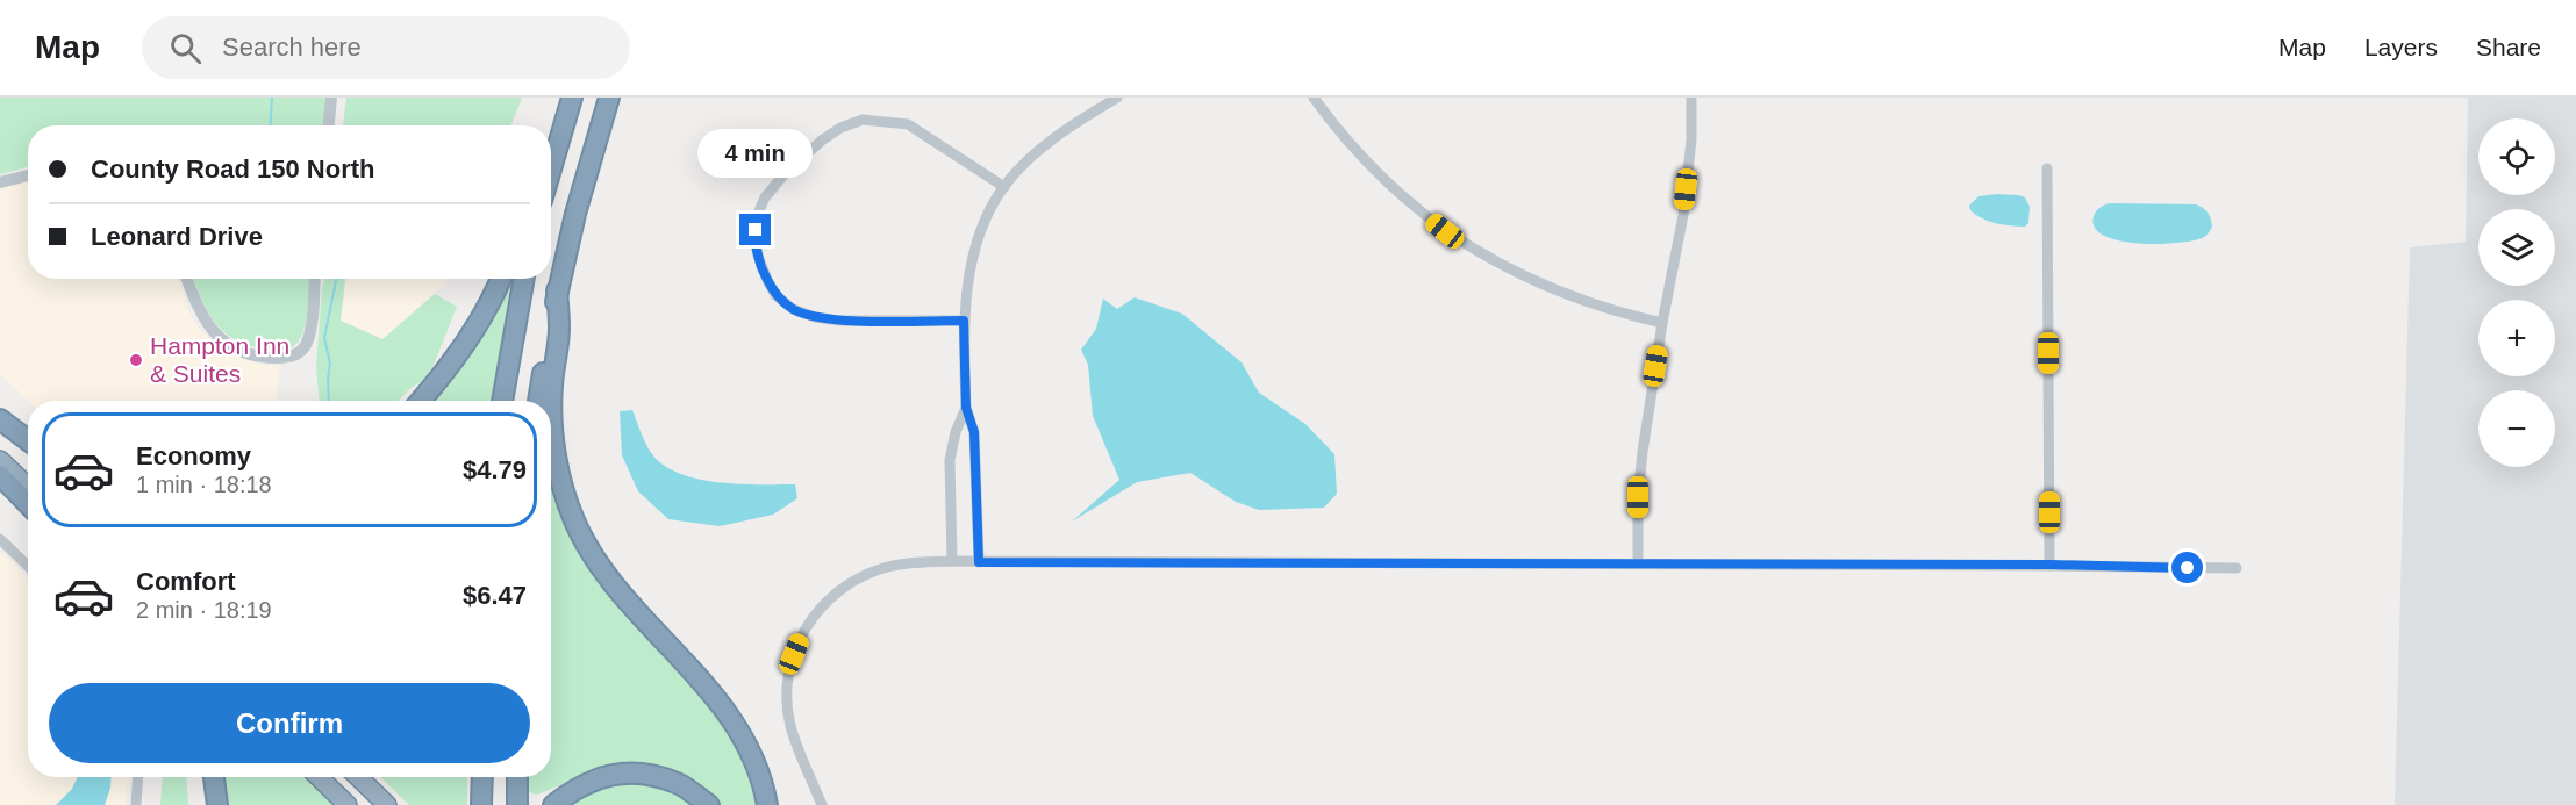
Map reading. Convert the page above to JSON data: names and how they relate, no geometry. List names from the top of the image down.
{
  "places": ["Hampton Inn & Suites"],
  "page": {
    "header": "Map",
    "search": "Search here",
    "nav": ["Map", "Layers", "Share"],
    "map_buttons": ["+", "−"],
    "banner": ["County Road 150 North", "Leonard Drive"],
    "bubble": "4 min",
    "list": [
      {
        "name": "Economy",
        "note": "1 min · 18:18",
        "value": "$4.79"
      },
      {
        "name": "Comfort",
        "note": "2 min · 18:19",
        "value": "$6.47"
      }
    ],
    "buttons": "Confirm"
  }
}
